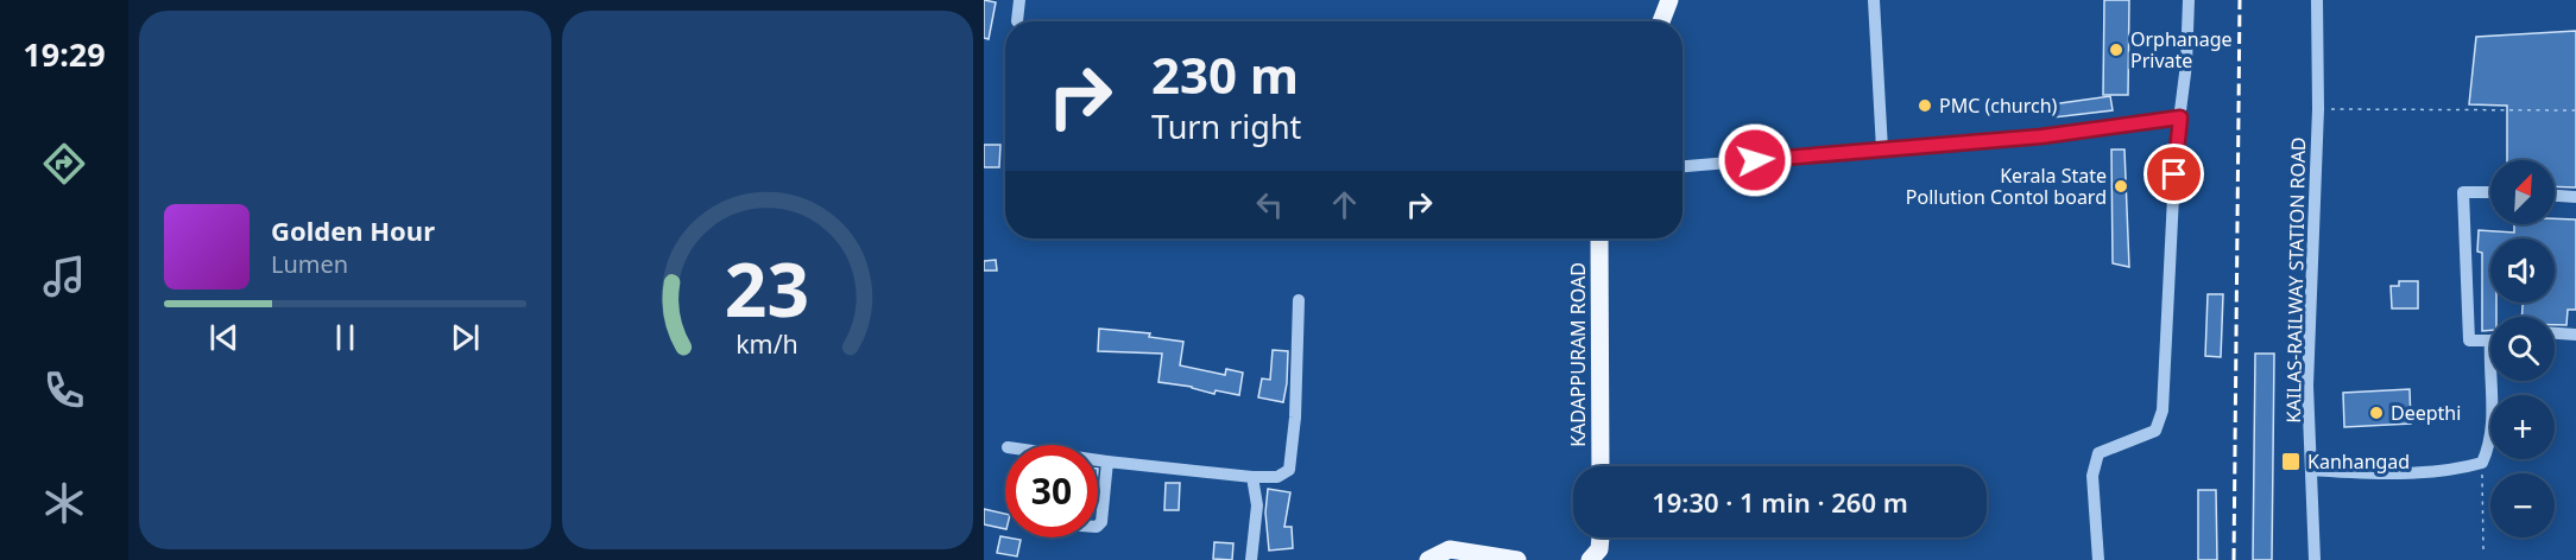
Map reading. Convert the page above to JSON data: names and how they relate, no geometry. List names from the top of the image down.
{
  "streets": {
    "main road": ["KADAPPURAM ROAD"],
    "street": ["KAILAS-RAILWAY STATION ROAD"]
  },
  "places": {
    "other": [
      "Orphanage Private",
      "PMC (church)",
      "Kerala State Pollution Contol board",
      "Deepthi"
    ],
    "transit": ["Kanhangad"]
  },
  "north": "top right",
  "page": {
    "tabs": "19:29",
    "turn": ["230 m", "Turn right"],
    "map_buttons": ["+", "−"],
    "song": ["Golden Hour", "Lumen"],
    "limit": "30",
    "trip": "19:30 · 1 min · 260 m",
    "gauge": ["23", "km/h"]
  }
}
